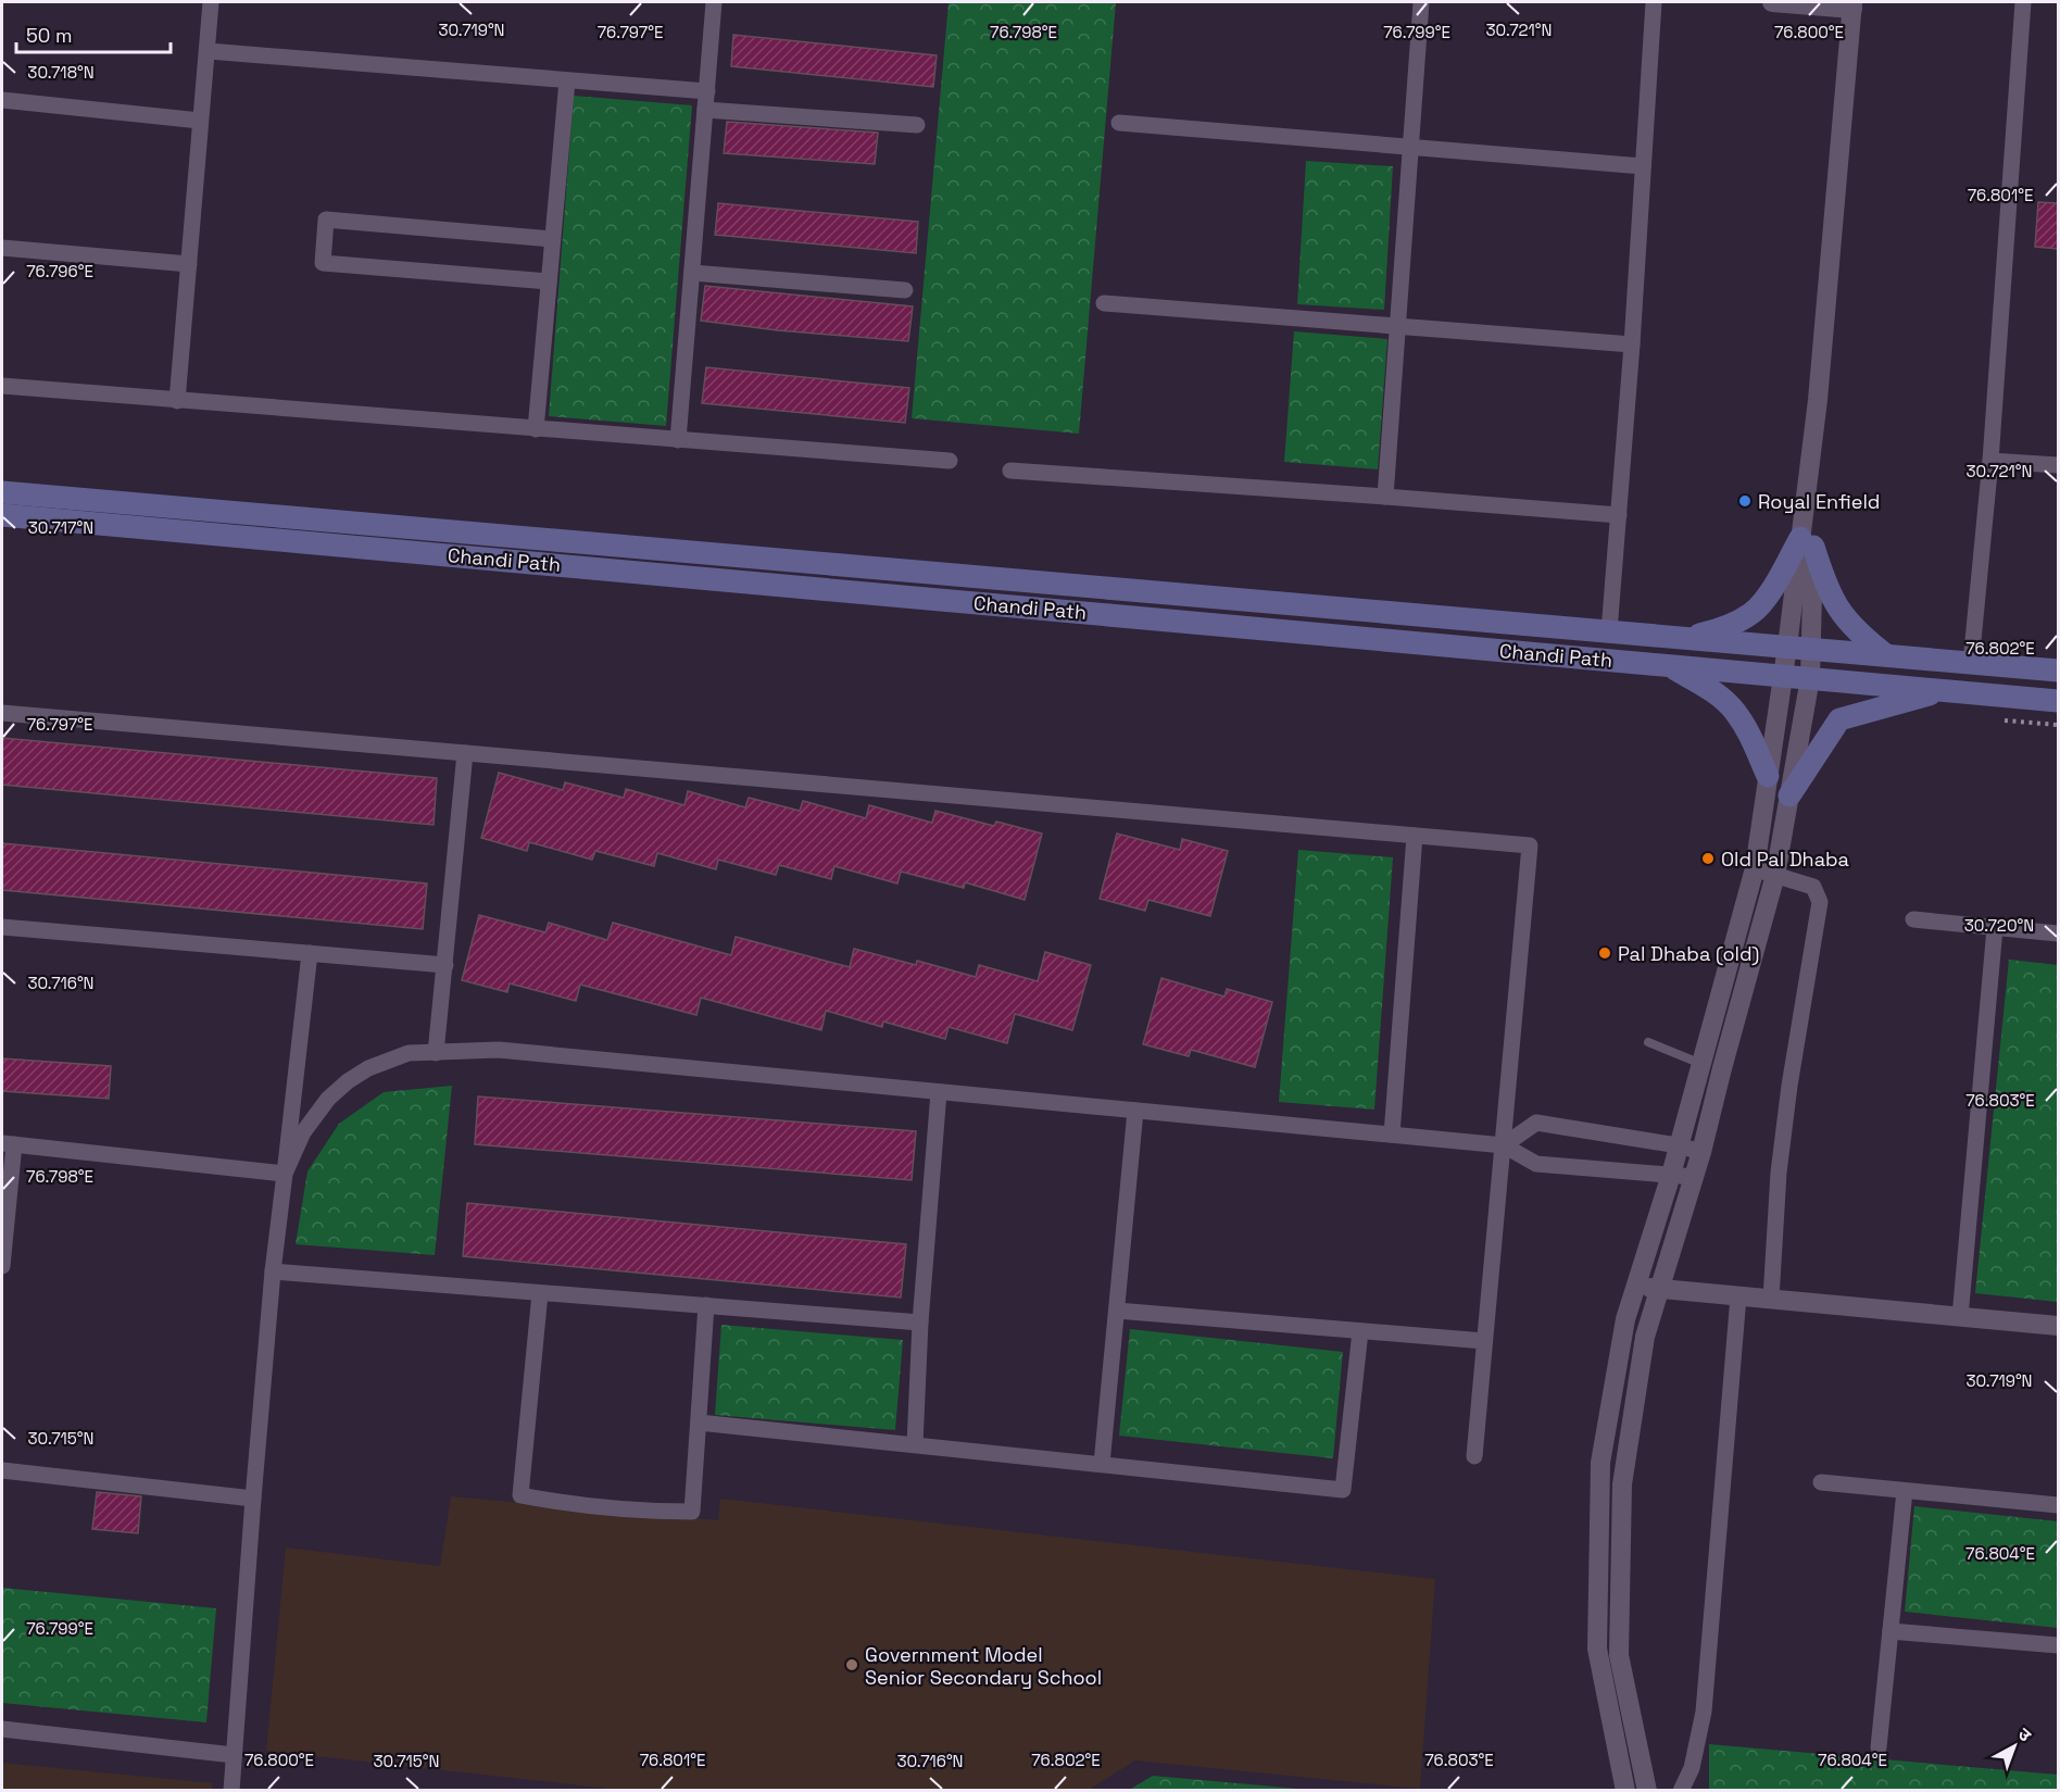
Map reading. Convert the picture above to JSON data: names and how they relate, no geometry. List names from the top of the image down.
{
  "streets": {
    "main road": ["Chandi Path"]
  },
  "places": [
    "Royal Enfield",
    "Old Pal Dhaba",
    "Pal Dhaba (old)",
    "Government Model Senior Secondary School"
  ],
  "scale_bar": "50 m",
  "north": "top right",
  "coordinates": [
    "30.719°N",
    "30.721°N",
    "76.797°E",
    "76.798°E",
    "76.799°E",
    "76.800°E",
    "30.718°N",
    "76.801°E",
    "76.796°E",
    "30.717°N",
    "76.802°E",
    "30.720°N",
    "30.716°N",
    "76.803°E",
    "30.715°N",
    "76.804°E"
  ]
}
